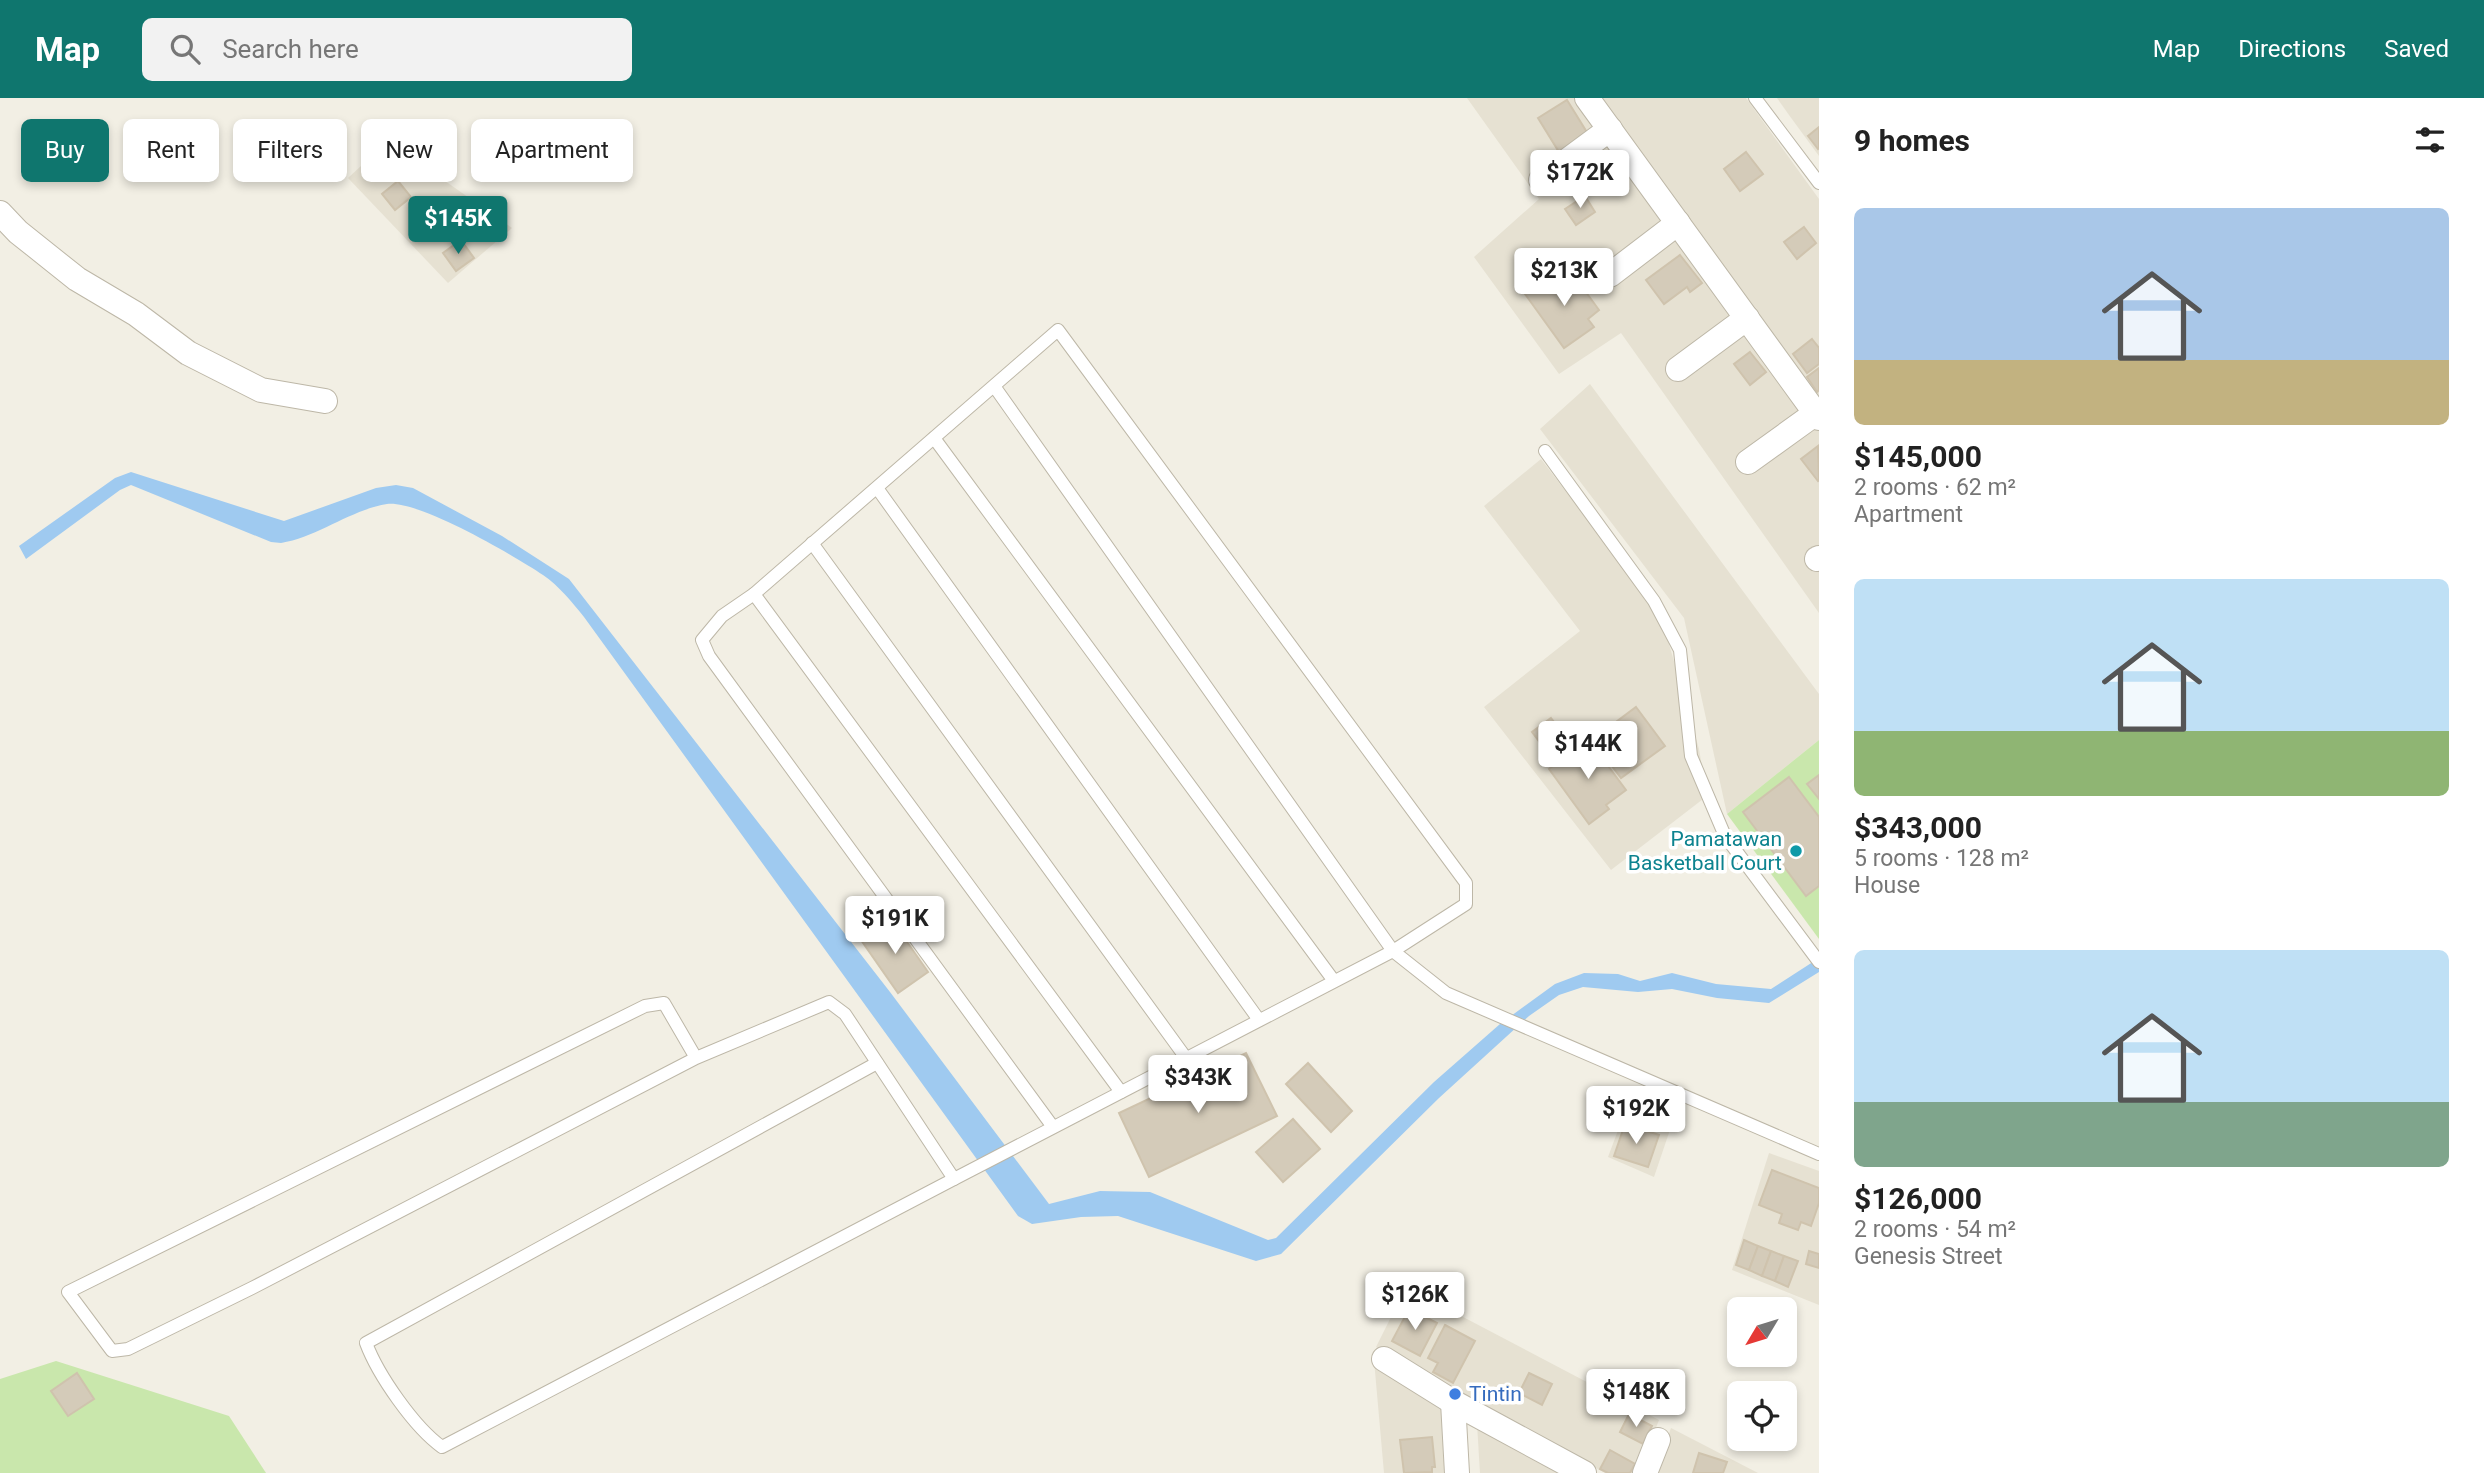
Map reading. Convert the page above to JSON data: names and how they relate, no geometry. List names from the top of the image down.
{
  "places": ["Pamatawan Basketball Court", "Tintin"],
  "north": "bottom left",
  "page": {
    "header": "Map",
    "search": "Search here",
    "nav": ["Map", "Directions", "Saved"],
    "heading": "9 homes",
    "chip": [
      "Buy",
      "Rent",
      "Filters",
      "New",
      "Apartment"
    ],
    "price": [
      "$172K",
      "$145K",
      "$213K",
      "$144K",
      "$191K",
      "$343K",
      "$192K",
      "$126K",
      "$148K"
    ],
    "list": [
      {
        "name": "$145,000",
        "note": "2 rooms · 62 m² · Apartment"
      },
      {
        "name": "$343,000",
        "note": "5 rooms · 128 m² · House"
      },
      {
        "name": "$126,000",
        "note": "2 rooms · 54 m² · Genesis Street"
      }
    ]
  }
}
